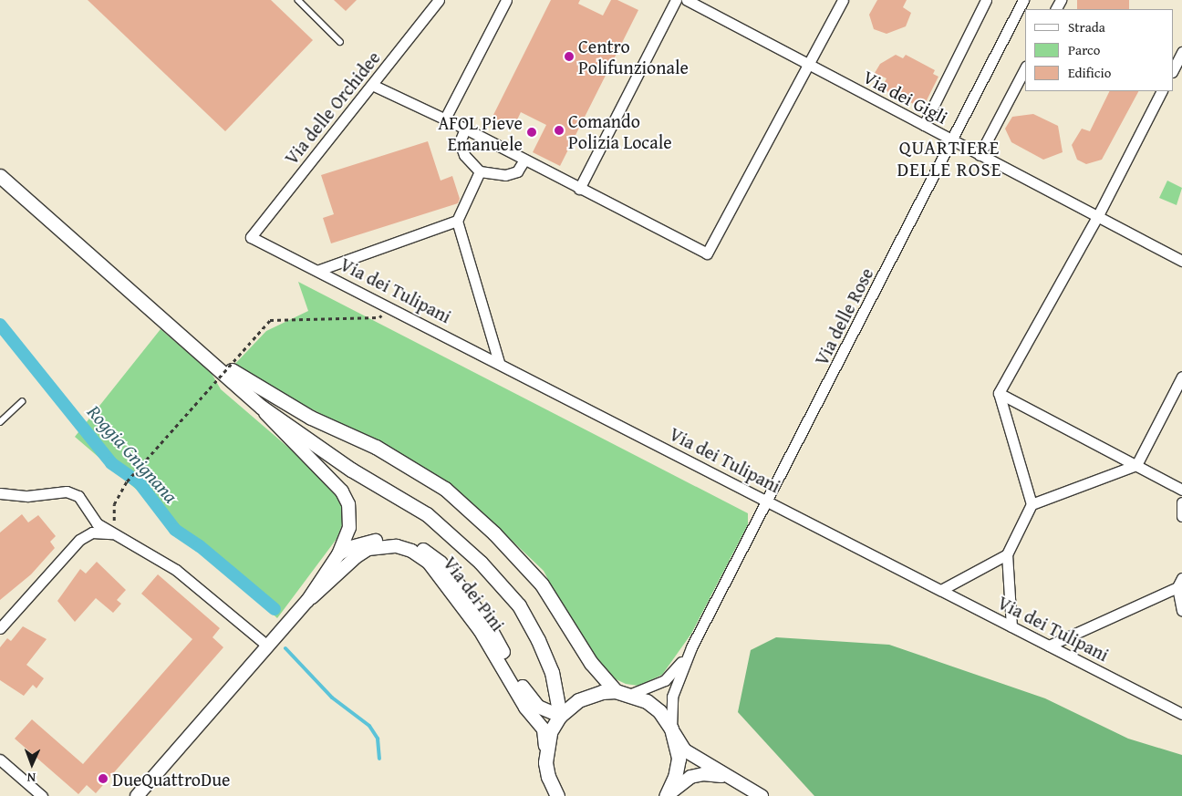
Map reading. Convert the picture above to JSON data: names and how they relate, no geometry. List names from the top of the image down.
{
  "streets": {
    "street": [
      "Via dei Gigli",
      "Via delle Orchidee",
      "Via dei Tulipani",
      "Via delle Rose",
      "Via dei Pini"
    ]
  },
  "crossings": [
    ["Via dei Gigli", "Via delle Rose"],
    ["Via delle Orchidee", "Via dei Tulipani"],
    ["Via dei Tulipani", "Via delle Rose"]
  ],
  "districts": ["QUARTIERE DELLE ROSE"],
  "water": ["Roggia Gnignana"],
  "places": [
    "Centro Polifunzionale",
    "Comando Polizia Locale",
    "AFOL Pieve Emanuele",
    "DueQuattroDue"
  ],
  "legend": ["Strada", "Parco", "Edificio"],
  "north": "bottom"
}
